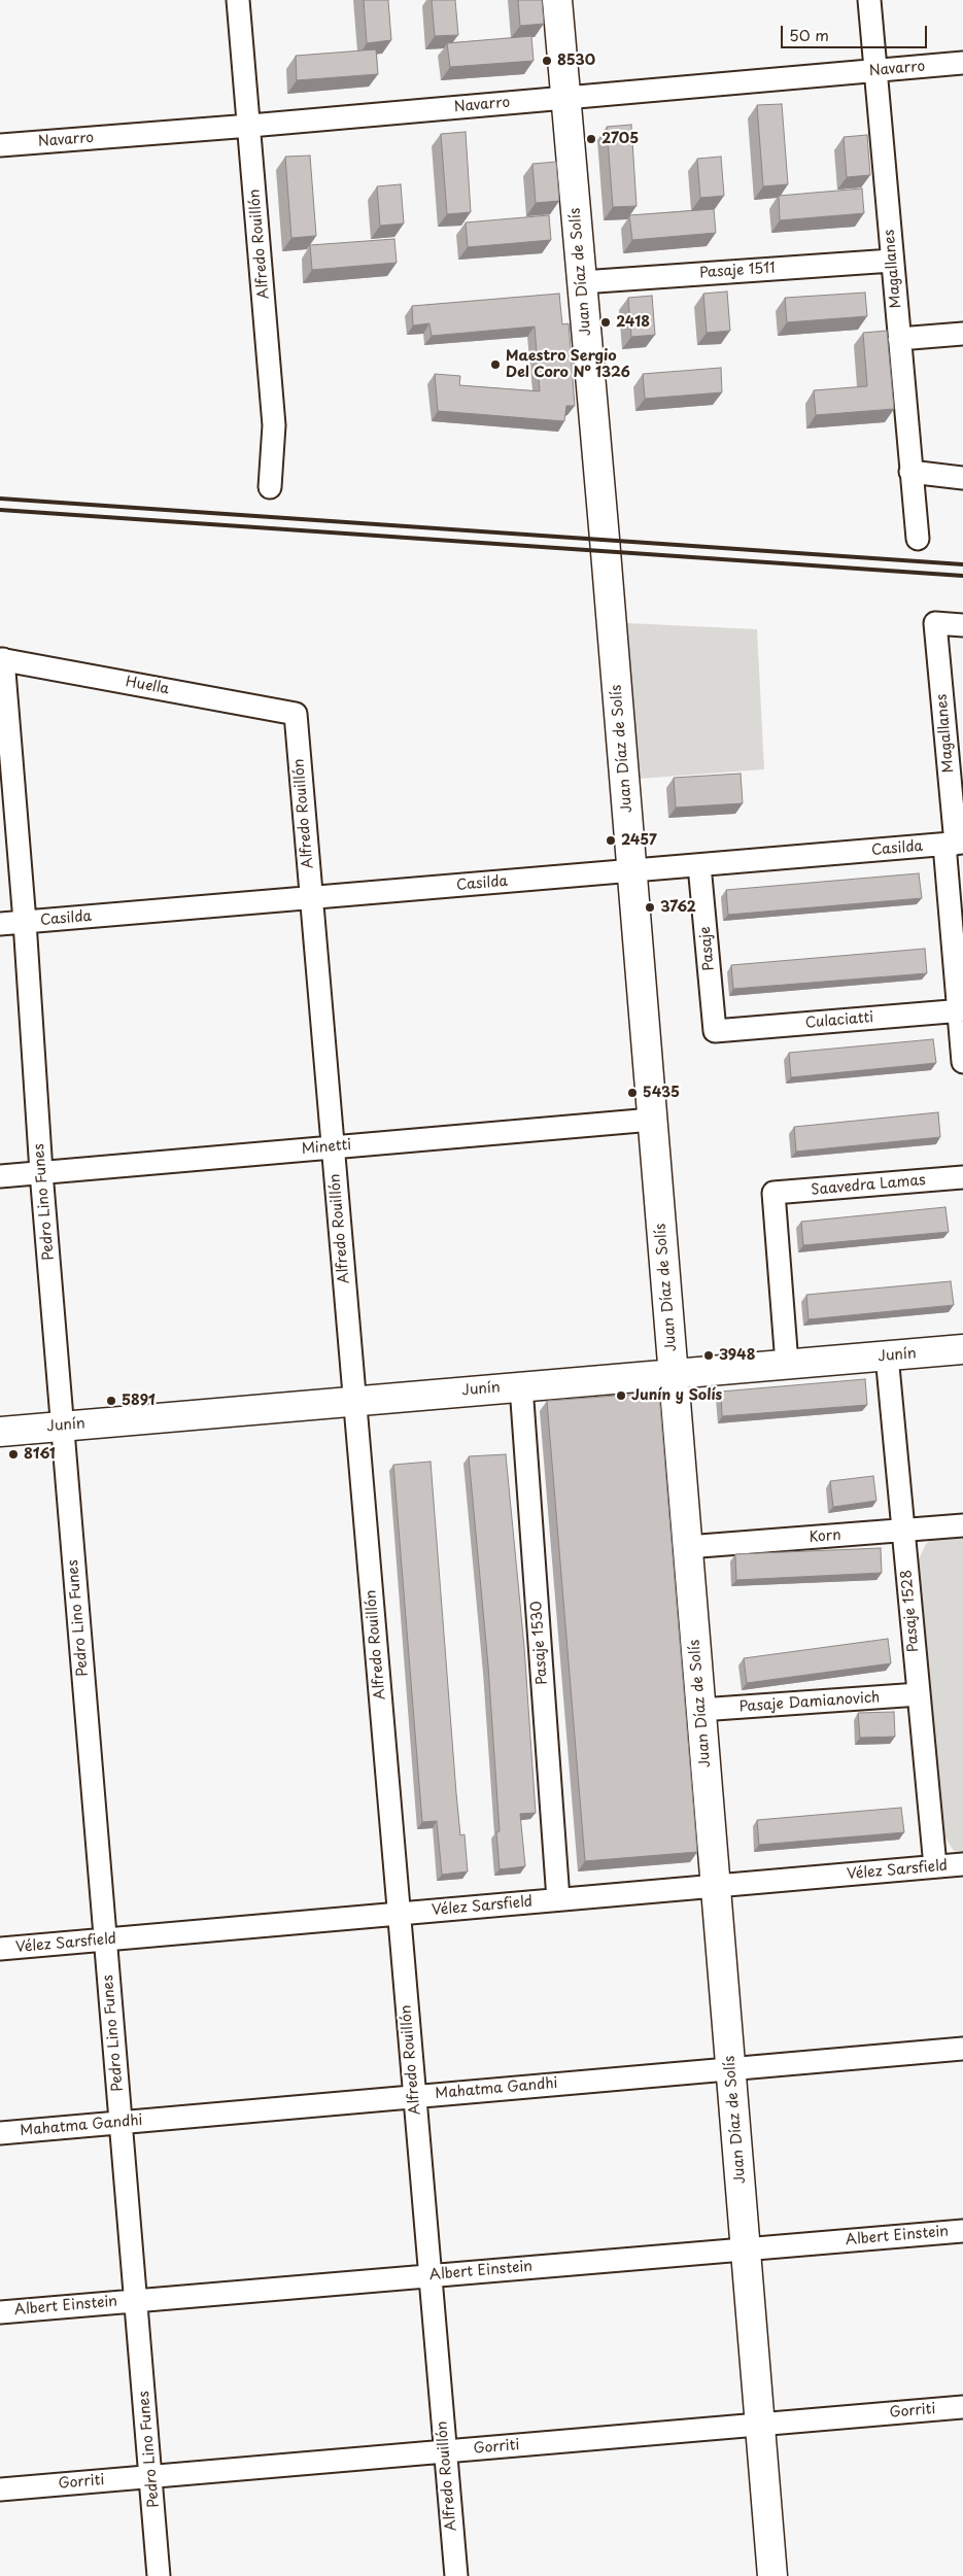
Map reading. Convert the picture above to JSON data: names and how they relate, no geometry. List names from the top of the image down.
{
  "streets": {
    "main road": ["Juan Díaz de Solís", "Junín"],
    "street": [
      "Navarro",
      "Alfredo Rouillón",
      "Magallanes",
      "Pasaje 1511",
      "Huella",
      "Casilda",
      "Pasaje",
      "Culaciatti",
      "Minetti",
      "Saavedra Lamas",
      "Pedro Lino Funes",
      "Korn",
      "Pasaje 1528",
      "Pasaje 1530",
      "Pasaje Damianovich",
      "Vélez Sarsfield",
      "Mahatma Gandhi",
      "Albert Einstein",
      "Gorriti"
    ]
  },
  "crossings": [
    ["Navarro", "Alfredo Rouillón"],
    ["Navarro", "Magallanes"],
    ["Navarro", "Juan Díaz de Solís"],
    ["Alfredo Rouillón", "Huella"],
    ["Alfredo Rouillón", "Casilda"],
    ["Alfredo Rouillón", "Minetti"],
    ["Alfredo Rouillón", "Junín"],
    ["Alfredo Rouillón", "Vélez Sarsfield"],
    ["Alfredo Rouillón", "Mahatma Gandhi"],
    ["Alfredo Rouillón", "Albert Einstein"],
    ["Alfredo Rouillón", "Gorriti"],
    ["Magallanes", "Pasaje 1511"],
    ["Magallanes", "Casilda"],
    ["Magallanes", "Culaciatti"],
    ["Pasaje 1511", "Juan Díaz de Solís"],
    ["Juan Díaz de Solís", "Casilda"],
    ["Juan Díaz de Solís", "Minetti"],
    ["Juan Díaz de Solís", "Junín"],
    ["Juan Díaz de Solís", "Korn"],
    ["Juan Díaz de Solís", "Pasaje Damianovich"],
    ["Juan Díaz de Solís", "Vélez Sarsfield"],
    ["Juan Díaz de Solís", "Mahatma Gandhi"],
    ["Juan Díaz de Solís", "Albert Einstein"],
    ["Juan Díaz de Solís", "Gorriti"],
    ["Huella", "Pedro Lino Funes"],
    ["Casilda", "Pasaje"],
    ["Casilda", "Pedro Lino Funes"],
    ["Pasaje", "Culaciatti"],
    ["Minetti", "Pedro Lino Funes"],
    ["Saavedra Lamas", "Junín"],
    ["Pedro Lino Funes", "Junín"],
    ["Pedro Lino Funes", "Vélez Sarsfield"],
    ["Pedro Lino Funes", "Mahatma Gandhi"],
    ["Pedro Lino Funes", "Albert Einstein"],
    ["Pedro Lino Funes", "Gorriti"],
    ["Junín", "Pasaje 1528"],
    ["Junín", "Pasaje 1530"],
    ["Korn", "Pasaje 1528"],
    ["Pasaje 1528", "Pasaje Damianovich"],
    ["Pasaje 1528", "Vélez Sarsfield"],
    ["Pasaje 1530", "Vélez Sarsfield"]
  ],
  "places": [
    "8530",
    "2705",
    "2418",
    "Maestro Sergio Del Coro N° 1326",
    "2457",
    "3762",
    "5435",
    "3948",
    "Junín y Solís",
    "5891",
    "8161"
  ],
  "scale_bar": "50 m"
}
